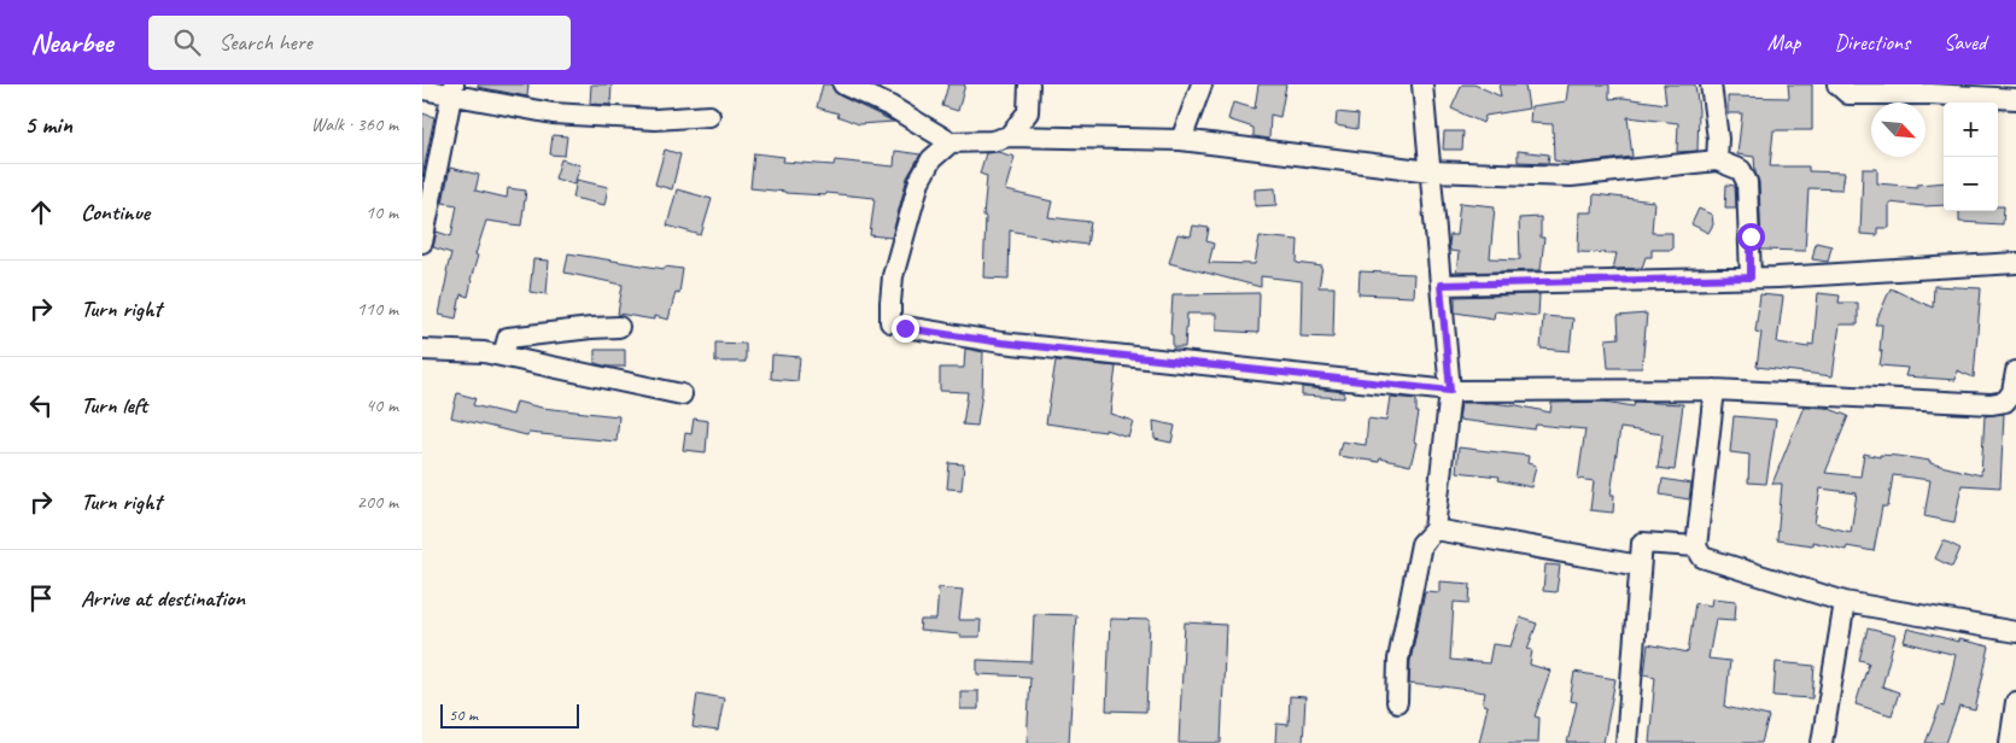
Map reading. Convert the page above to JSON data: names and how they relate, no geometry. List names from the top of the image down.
{
  "scale_bar": "50 m",
  "north": "bottom right",
  "page": {
    "header": "Nearbee",
    "search": "Search here",
    "nav": ["Map", "Directions", "Saved"],
    "heading": ["5 min", "Walk · 360 m"],
    "map_buttons": ["+", "−"],
    "list": [
      ["Continue", "10 m"],
      ["Turn right", "110 m"],
      ["Turn left", "40 m"],
      ["Turn right", "200 m"],
      "Arrive at destination"
    ],
    "scale": "50 m"
  }
}
